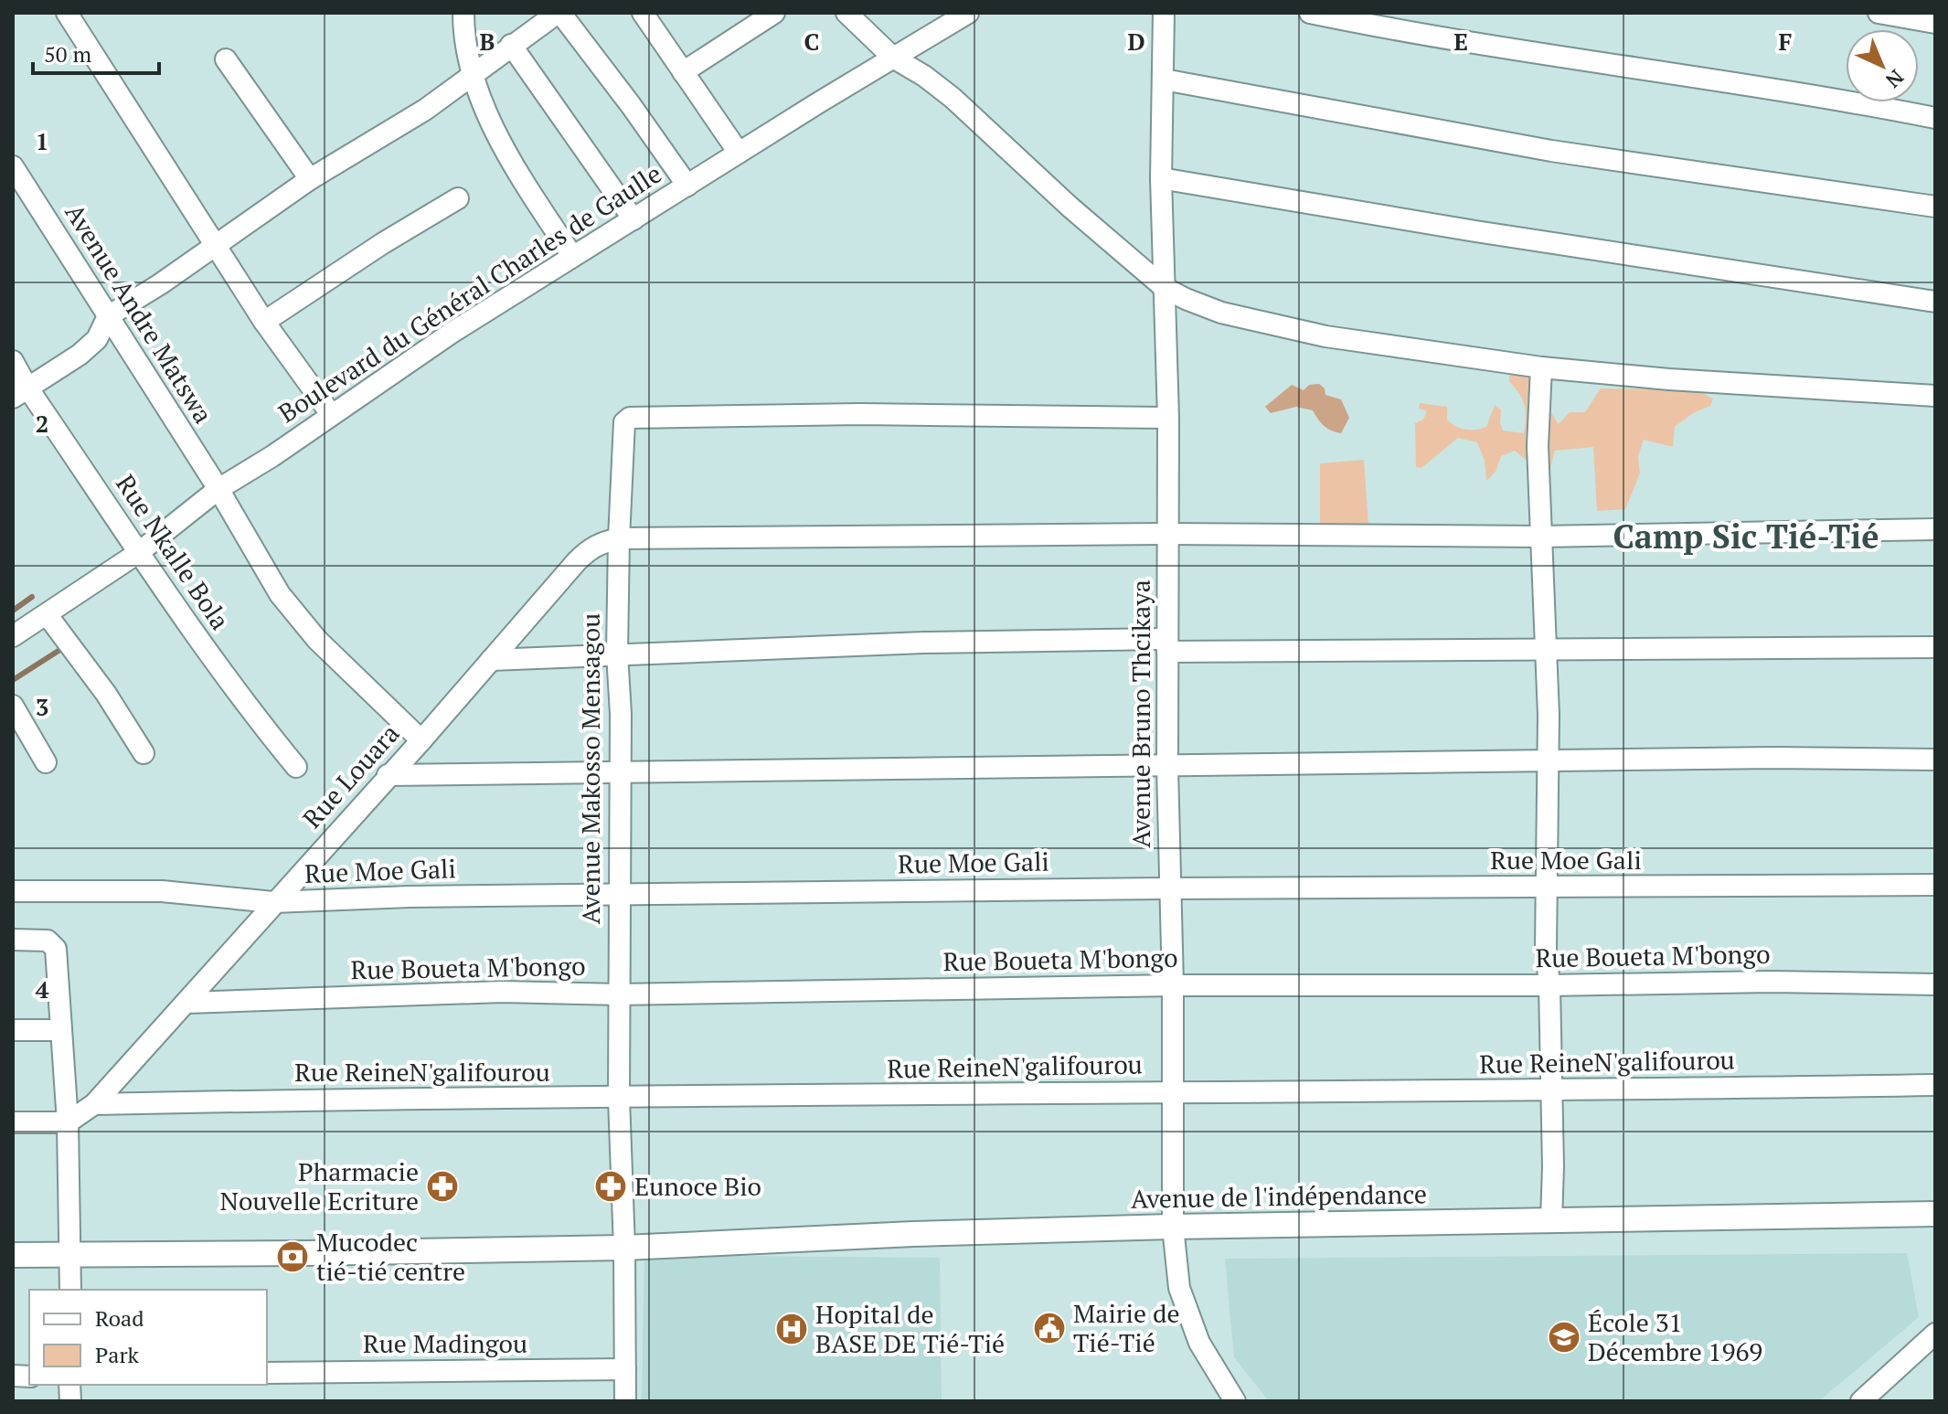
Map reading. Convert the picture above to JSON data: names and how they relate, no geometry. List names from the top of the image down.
{
  "streets": {
    "street": [
      "Boulevard du Général Charles de Gaulle",
      "Avenue Andre Matswa",
      "Rue Nkalle Bola",
      "Avenue Bruno Thcikaya",
      "Avenue Makosso Mensagou",
      "Rue Louara",
      "Rue Moe Gali",
      "Rue Boueta M'bongo",
      "Rue ReineN'galifourou",
      "Avenue de l'indépendance",
      "Rue Madingou"
    ]
  },
  "crossings": [
    ["Boulevard du Général Charles de Gaulle", "Avenue Andre Matswa"],
    ["Boulevard du Général Charles de Gaulle", "Rue Nkalle Bola"],
    ["Avenue Andre Matswa", "Rue Louara"],
    ["Avenue Bruno Thcikaya", "Avenue Makosso Mensagou"],
    ["Avenue Bruno Thcikaya", "Rue Moe Gali"],
    ["Avenue Bruno Thcikaya", "Rue Boueta M'bongo"],
    ["Avenue Bruno Thcikaya", "Rue ReineN'galifourou"],
    ["Avenue Bruno Thcikaya", "Avenue de l'indépendance"],
    ["Avenue Makosso Mensagou", "Rue Louara"],
    ["Avenue Makosso Mensagou", "Rue Moe Gali"],
    ["Avenue Makosso Mensagou", "Rue Boueta M'bongo"],
    ["Avenue Makosso Mensagou", "Rue ReineN'galifourou"],
    ["Avenue Makosso Mensagou", "Avenue de l'indépendance"],
    ["Avenue Makosso Mensagou", "Rue Madingou"],
    ["Rue Louara", "Rue Moe Gali"],
    ["Rue Louara", "Rue Boueta M'bongo"],
    ["Rue Louara", "Rue ReineN'galifourou"]
  ],
  "districts": ["Camp Sic Tié-Tié"],
  "places": {
    "pharmacy": ["Pharmacie Nouvelle Ecriture", "Eunoce Bio"],
    "bank": ["Mucodec tié-tié centre"],
    "public building": ["Mairie de Tié-Tié"],
    "hospital": ["Hopital de BASE DE Tié-Tié"],
    "school or university": ["École 31 Décembre 1969"]
  },
  "legend": ["Road", "Park"],
  "scale_bar": "50 m",
  "north": "bottom right",
  "grid": {
    "columns": [
      "B",
      "C",
      "D",
      "E",
      "F"
    ],
    "rows": [
      "1",
      "2",
      "3",
      "4"
    ]
  }
}
